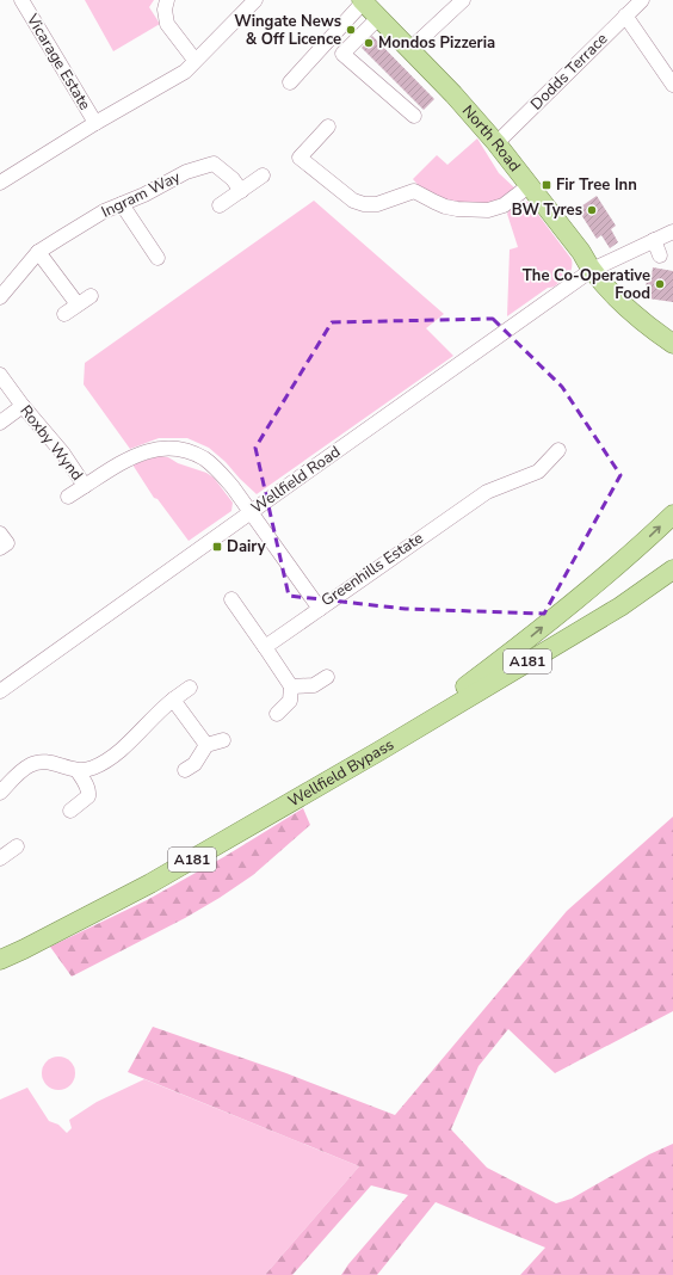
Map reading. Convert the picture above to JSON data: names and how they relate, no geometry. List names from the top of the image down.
{
  "streets": {
    "main road": ["North Road", "A181", "Wellfield Bypass"],
    "street": [
      "Vicarage Estate",
      "Dodds Terrace",
      "Ingram Way",
      "Roxby Wynd",
      "Wellfield Road",
      "Greenhills Estate"
    ]
  },
  "crossings": [
    ["Dodds Terrace", "North Road"],
    ["North Road", "Wellfield Road"],
    ["Roxby Wynd", "Wellfield Road"],
    ["Roxby Wynd", "Greenhills Estate"],
    ["Wellfield Road", "Greenhills Estate"]
  ],
  "places": {
    "other": [
      "Wingate News & Off Licence",
      "Mondos Pizzeria",
      "BW Tyres",
      "The Co-Operative Food"
    ],
    "transit": ["Fir Tree Inn", "Dairy"]
  }
}
